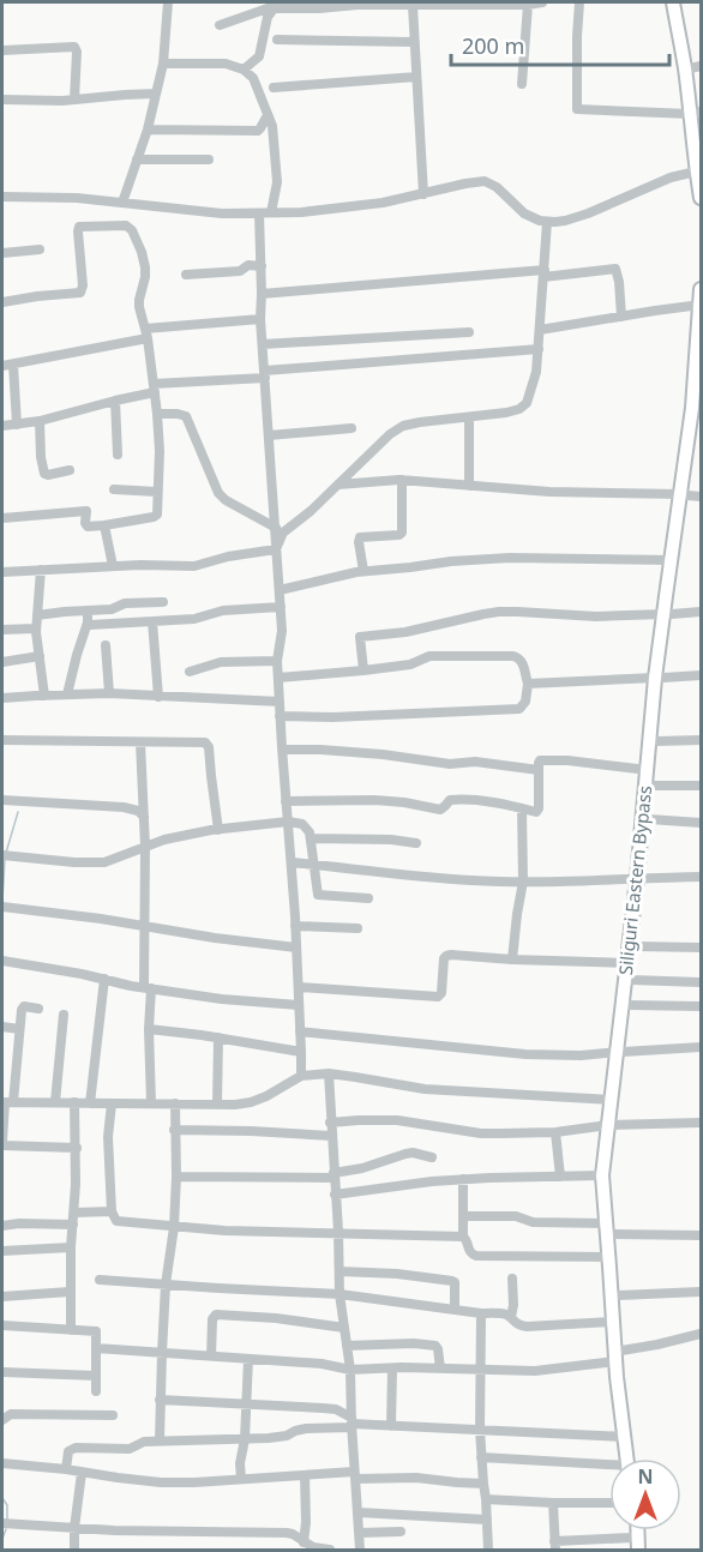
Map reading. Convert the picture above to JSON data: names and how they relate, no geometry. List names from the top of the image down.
{
  "streets": {
    "main road": ["Siliguri Eastern Bypass"]
  },
  "scale_bar": "200 m",
  "north": "top"
}
